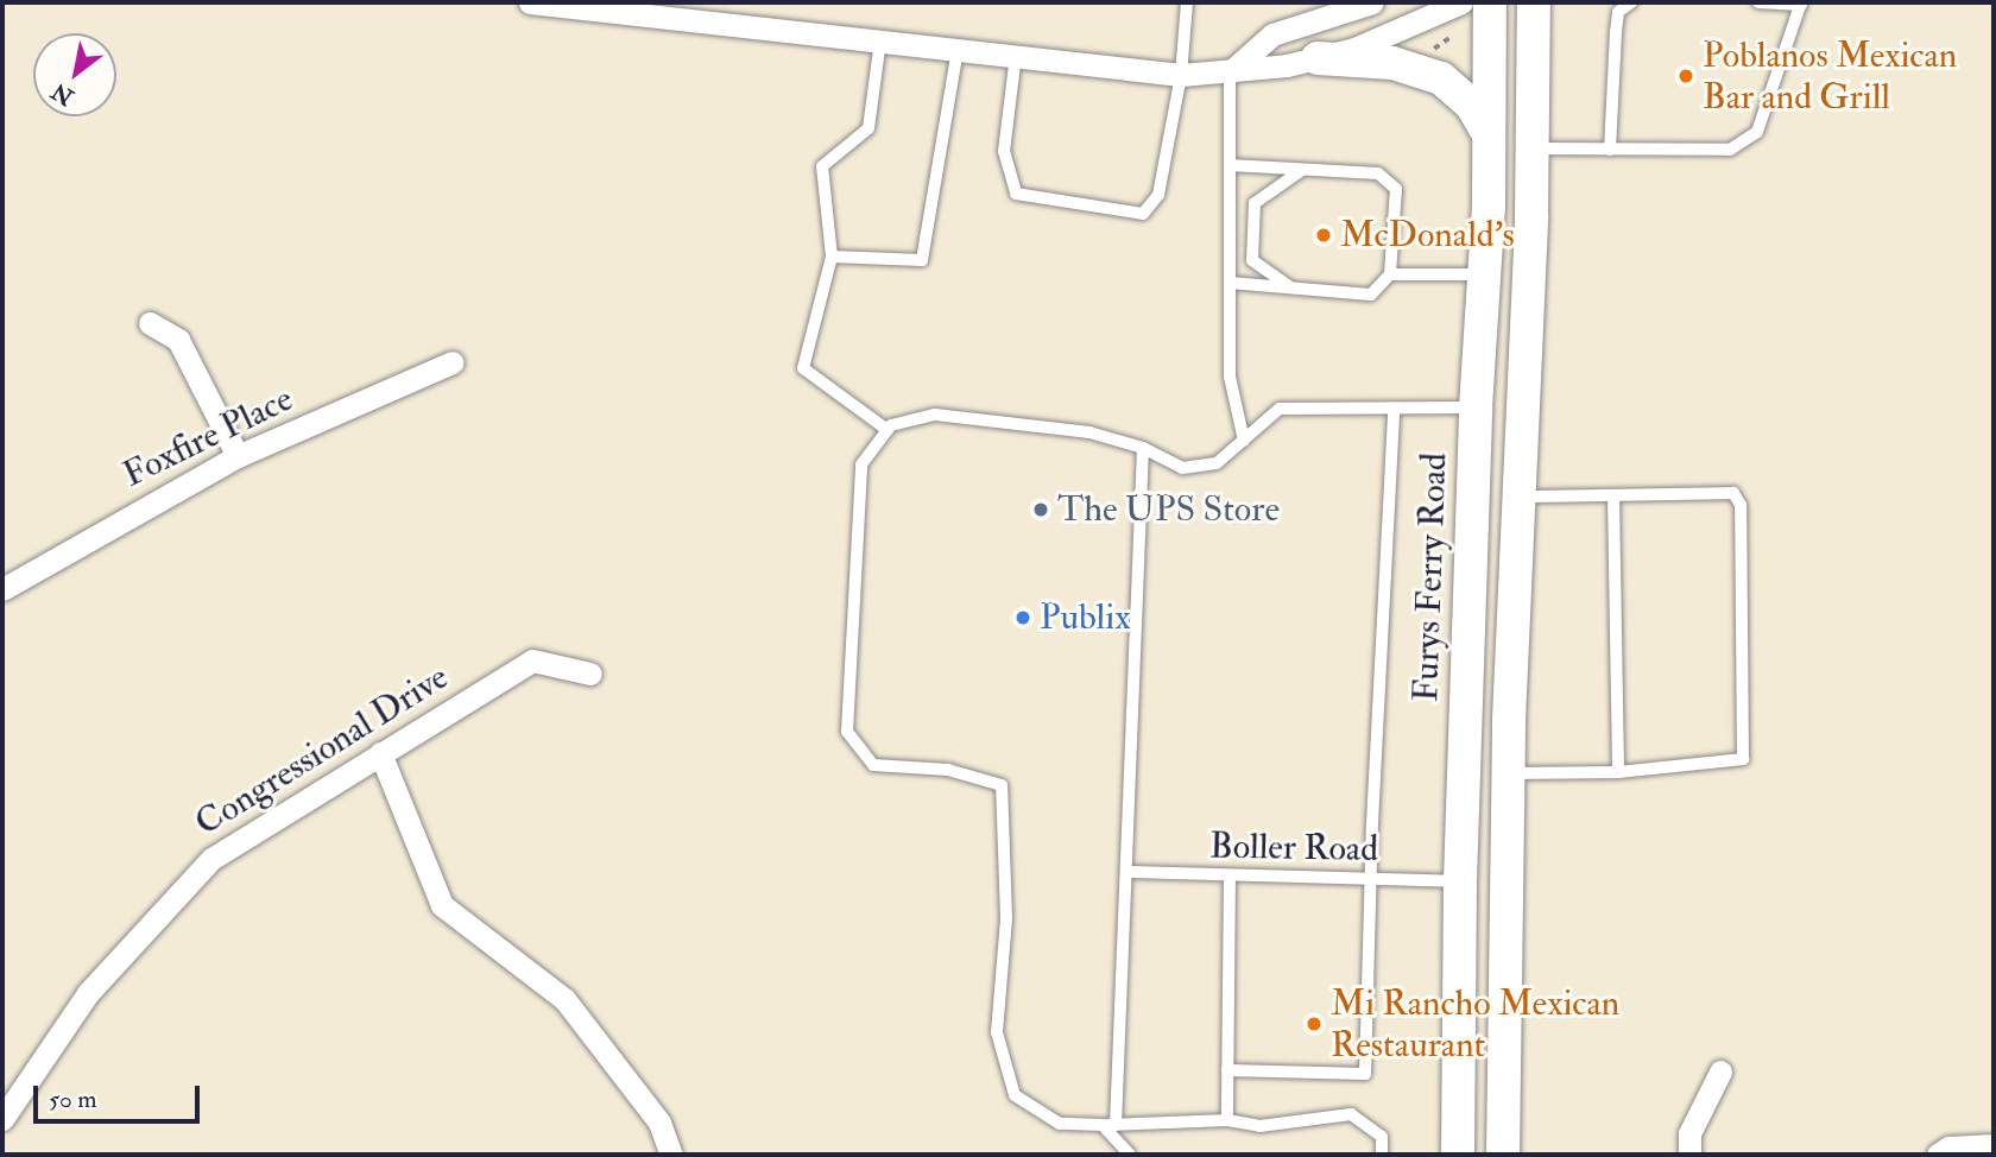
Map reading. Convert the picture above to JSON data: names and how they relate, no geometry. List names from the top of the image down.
{
  "streets": {
    "main road": ["Furys Ferry Road"],
    "street": ["Foxfire Place", "Congressional Drive"],
    "lane": ["Boller Road"]
  },
  "crossings": [
    ["Furys Ferry Road", "Boller Road"]
  ],
  "places": [
    "Poblanos Mexican Bar and Grill",
    "McDonald's",
    "The UPS Store",
    "Publix",
    "Mi Rancho Mexican Restaurant"
  ],
  "scale_bar": "50 m",
  "north": "bottom left"
}
